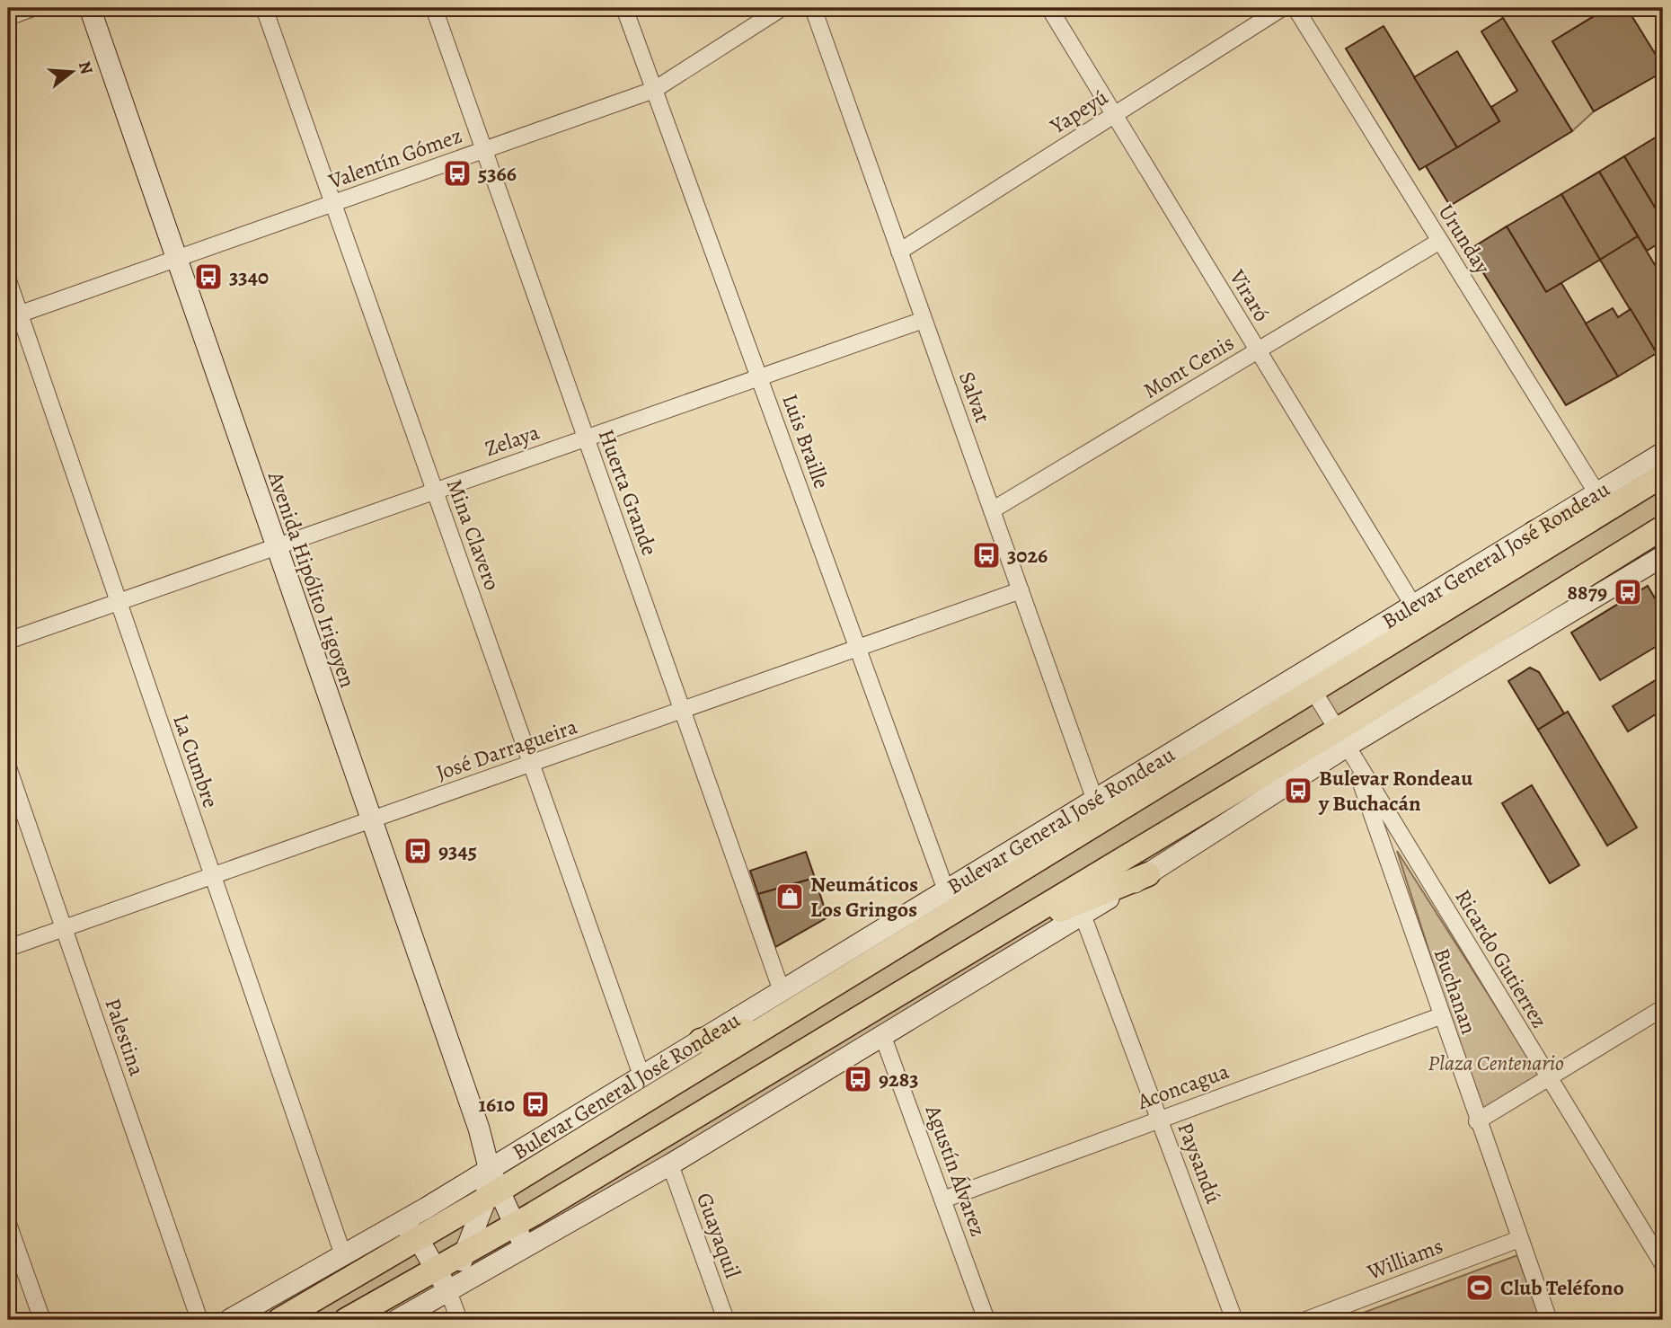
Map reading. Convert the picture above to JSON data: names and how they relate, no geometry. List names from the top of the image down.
{
  "streets": {
    "main road": ["Bulevar General José Rondeau", "Avenida Hipólito Irigoyen"],
    "street": [
      "Yapeyú",
      "Valentín Gómez",
      "Urunday",
      "Viraró",
      "Mont Cenis",
      "Salvat",
      "Zelaya",
      "Luis Braille",
      "Huerta Grande",
      "Mina Clavero",
      "José Darragueira",
      "La Cumbre",
      "Ricardo Gutierrez",
      "Buchanan",
      "Palestina",
      "Aconcagua",
      "Paysandú",
      "Agustín Álvarez",
      "Guayaquil",
      "Williams"
    ]
  },
  "crossings": [
    ["Yapeyú", "Viraró"],
    ["Yapeyú", "Salvat"],
    ["Valentín Gómez", "Luis Braille"],
    ["Valentín Gómez", "Huerta Grande"],
    ["Valentín Gómez", "Mina Clavero"],
    ["Valentín Gómez", "Avenida Hipólito Irigoyen"],
    ["Valentín Gómez", "La Cumbre"],
    ["Urunday", "Mont Cenis"],
    ["Urunday", "Bulevar General José Rondeau"],
    ["Viraró", "Mont Cenis"],
    ["Viraró", "Bulevar General José Rondeau"],
    ["Mont Cenis", "Salvat"],
    ["Salvat", "Zelaya"],
    ["Salvat", "Bulevar General José Rondeau"],
    ["Salvat", "José Darragueira"],
    ["Zelaya", "Luis Braille"],
    ["Zelaya", "Huerta Grande"],
    ["Zelaya", "Mina Clavero"],
    ["Zelaya", "Avenida Hipólito Irigoyen"],
    ["Zelaya", "La Cumbre"],
    ["Luis Braille", "Bulevar General José Rondeau"],
    ["Luis Braille", "José Darragueira"],
    ["Huerta Grande", "Bulevar General José Rondeau"],
    ["Huerta Grande", "José Darragueira"],
    ["Mina Clavero", "Bulevar General José Rondeau"],
    ["Mina Clavero", "José Darragueira"],
    ["Bulevar General José Rondeau", "Avenida Hipólito Irigoyen"],
    ["Bulevar General José Rondeau", "La Cumbre"],
    ["Bulevar General José Rondeau", "Ricardo Gutierrez"],
    ["Avenida Hipólito Irigoyen", "José Darragueira"],
    ["José Darragueira", "La Cumbre"],
    ["José Darragueira", "Palestina"],
    ["Ricardo Gutierrez", "Buchanan"],
    ["Buchanan", "Aconcagua"],
    ["Buchanan", "Williams"],
    ["Aconcagua", "Paysandú"],
    ["Aconcagua", "Agustín Álvarez"]
  ],
  "parks": ["Plaza Centenario"],
  "places": {
    "bus stop": [
      "5366",
      "3340",
      "3026",
      "8879",
      "Bulevar Rondeau y Buchacán",
      "9345",
      "9283",
      "1610"
    ],
    "shop": ["Neumáticos Los Gringos"],
    "sports": ["Club Teléfono"]
  },
  "north": "right"
}
